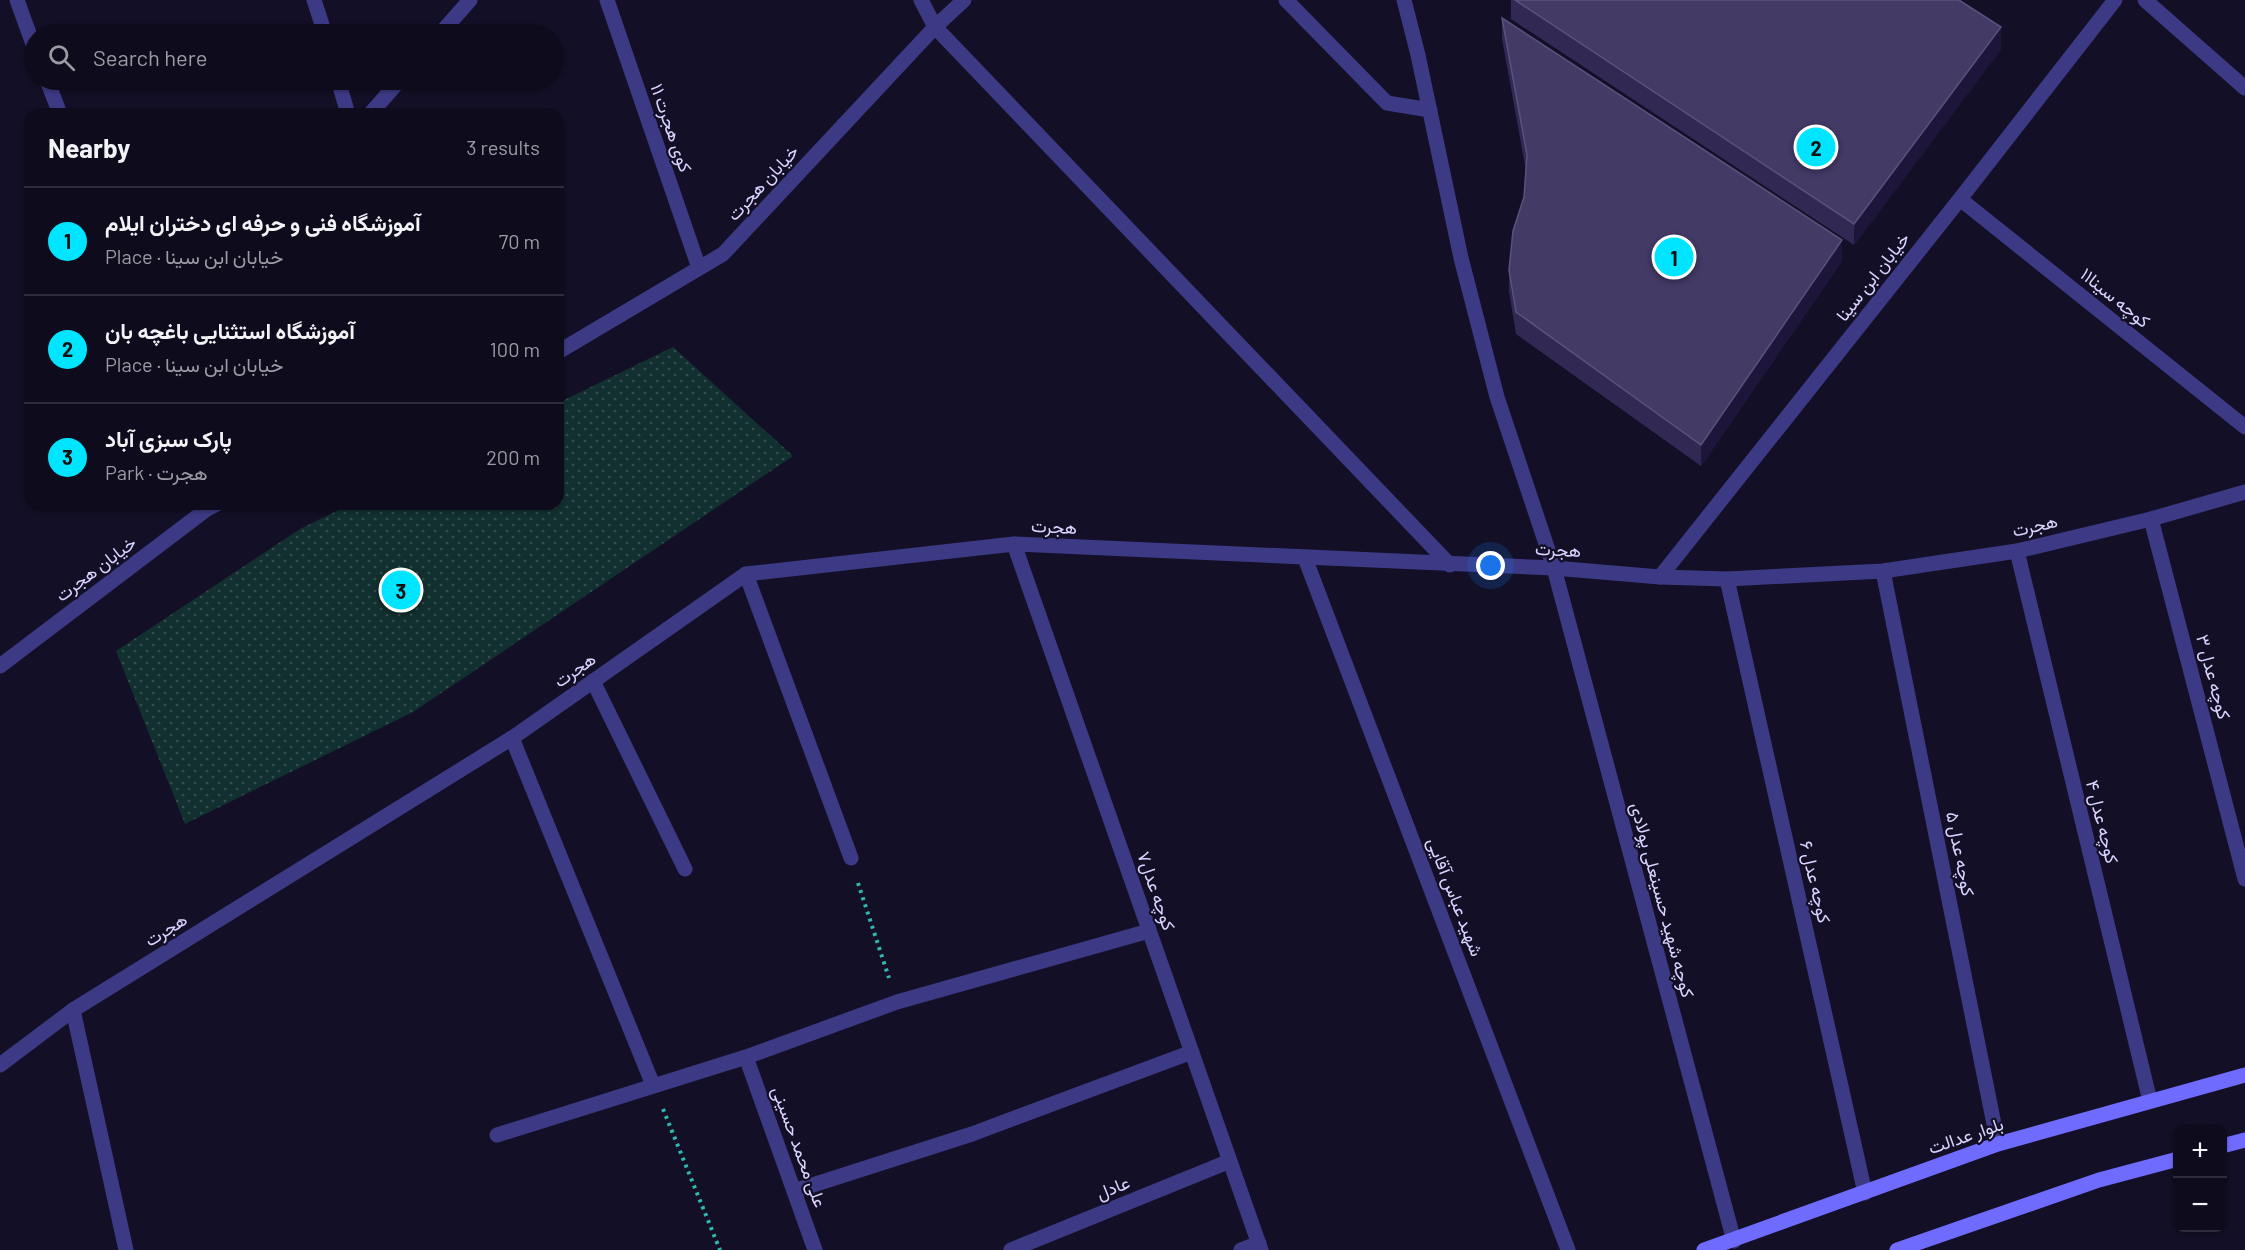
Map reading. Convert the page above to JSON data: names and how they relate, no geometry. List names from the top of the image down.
{
  "streets": {
    "main road": ["بلوار عدالت"],
    "street": [
      "کوی هجرت ۱۱",
      "خیابان هجرت",
      "خیابان ابن سینا",
      "کوچه سینا۱۱",
      "هجرت",
      "کوچه عدل ۳",
      "کوچه عدل ۴",
      "کوچه عدل ۵",
      "کوچه عدل ۶",
      "کوچه عدل۷",
      "شهید عباس آقایی",
      "کوچه شهید حسینعلی پولادی",
      "علی محمد حسینی",
      "عادل"
    ]
  },
  "crossings": [
    ["کوی هجرت ۱۱", "خیابان هجرت"],
    ["خیابان ابن سینا", "کوچه سینا۱۱"],
    ["خیابان ابن سینا", "هجرت"],
    ["هجرت", "کوچه عدل ۳"],
    ["هجرت", "کوچه عدل ۴"],
    ["هجرت", "کوچه عدل ۵"],
    ["هجرت", "کوچه عدل ۶"],
    ["هجرت", "کوچه عدل۷"],
    ["هجرت", "شهید عباس آقایی"],
    ["هجرت", "کوچه شهید حسینعلی پولادی"],
    ["کوچه عدل ۴", "بلوار عدالت"],
    ["کوچه عدل ۵", "بلوار عدالت"],
    ["کوچه عدل ۶", "بلوار عدالت"],
    ["کوچه عدل۷", "عادل"],
    ["کوچه شهید حسینعلی پولادی", "بلوار عدالت"]
  ],
  "page": {
    "search": "Search here",
    "heading": ["Nearby", "3 results"],
    "pins": ["2", "1", "3"],
    "list": [
      {
        "mark": "1",
        "name": "آموزشگاه فنی و حرفه ای دختران ایلام",
        "note": "Place · خیابان ابن سینا",
        "value": "70 m"
      },
      {
        "mark": "2",
        "name": "آموزشگاه استثنایی باغچه بان",
        "note": "Place · خیابان ابن سینا",
        "value": "100 m"
      },
      {
        "mark": "3",
        "name": "پارک سبزی آباد",
        "note": "Park · هجرت",
        "value": "200 m"
      }
    ],
    "map_buttons": ["+", "−"]
  }
}
